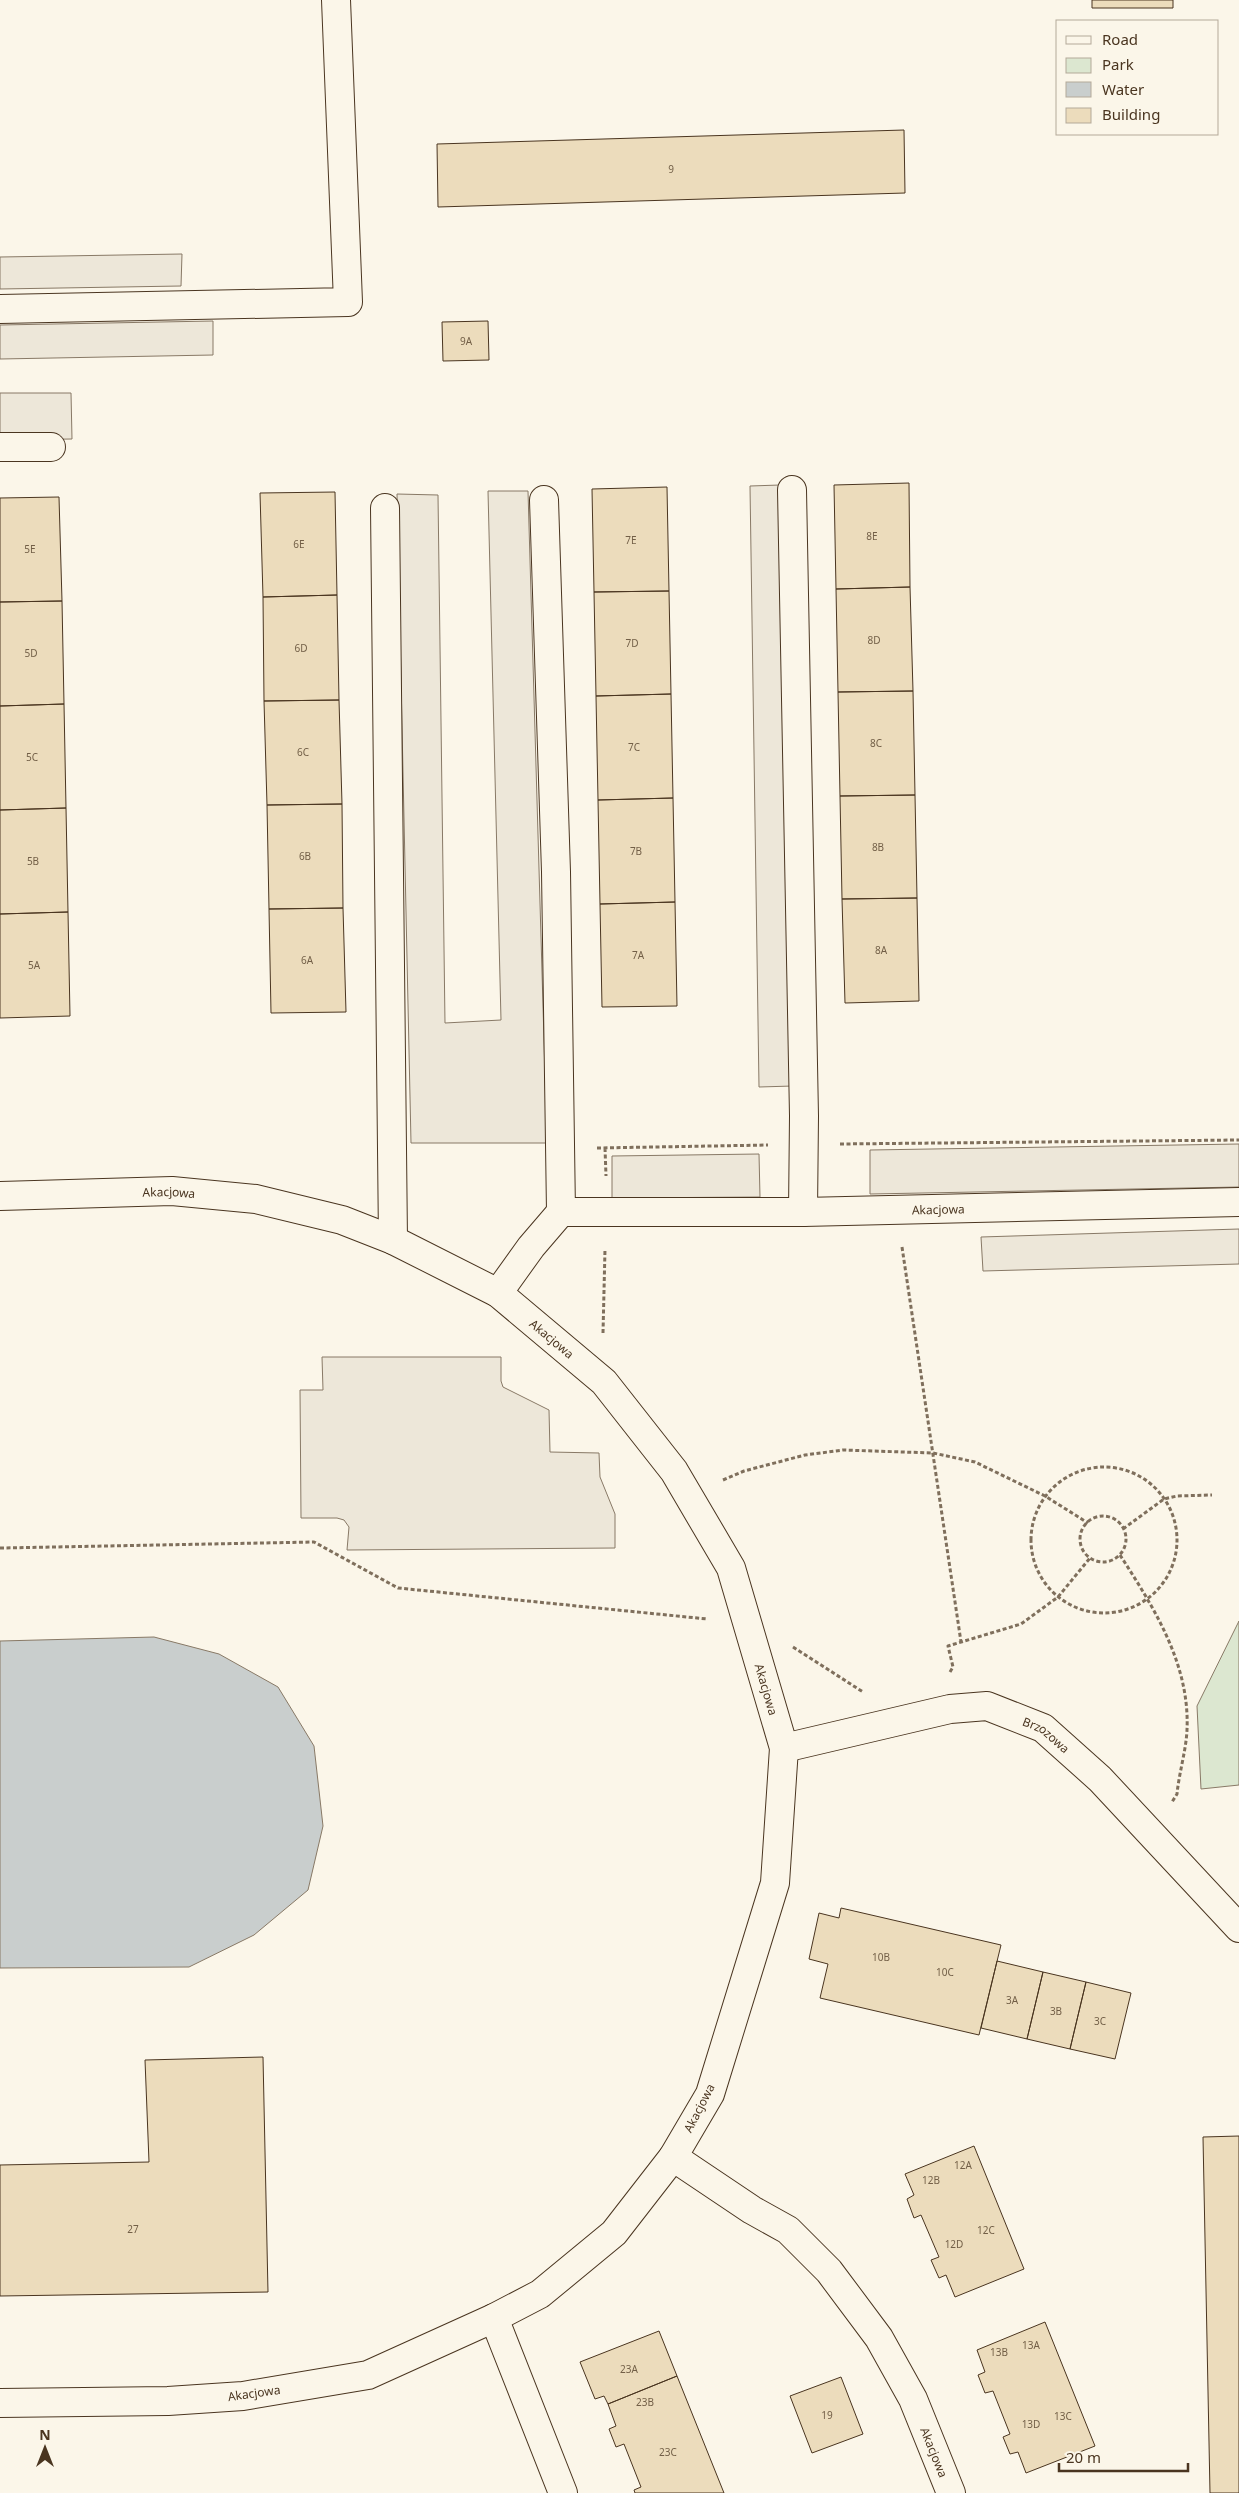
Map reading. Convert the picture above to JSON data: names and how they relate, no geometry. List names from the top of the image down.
{
  "streets": {
    "street": ["Akacjowa", "Brzozowa"]
  },
  "crossings": [
    ["Akacjowa", "Brzozowa"]
  ],
  "house_numbers": [
    "9",
    "9A",
    "8E",
    "7E",
    "6E",
    "5E",
    "8D",
    "7D",
    "6D",
    "5D",
    "8C",
    "7C",
    "6C",
    "5C",
    "8B",
    "7B",
    "6B",
    "5B",
    "8A",
    "7A",
    "6A",
    "5A",
    "10B",
    "10C",
    "3A",
    "3B",
    "3C",
    "12A",
    "12B",
    "27",
    "12C",
    "12D",
    "13A",
    "13B",
    "23A",
    "23B",
    "19",
    "13C",
    "13D",
    "23C"
  ],
  "legend": [
    "Road",
    "Park",
    "Water",
    "Building"
  ],
  "scale_bar": "20 m",
  "north": "top"
}
